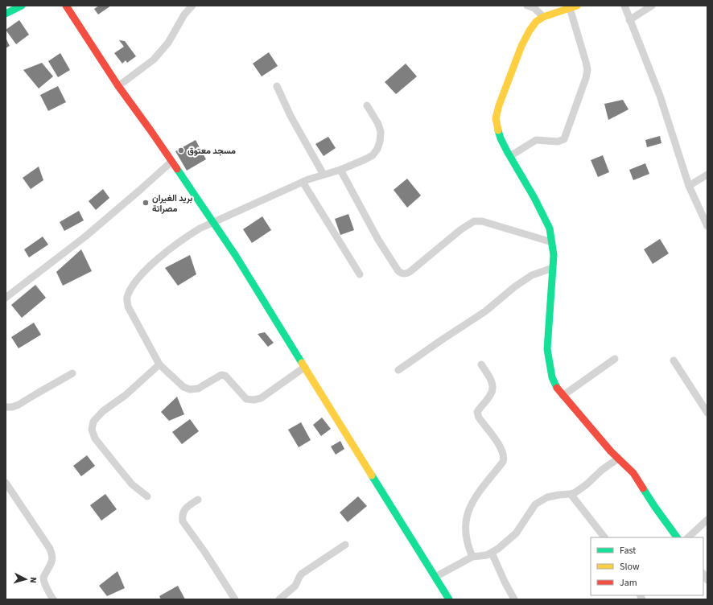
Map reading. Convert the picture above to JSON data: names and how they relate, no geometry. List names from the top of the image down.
{
  "places": ["مسجد معتوق", "بريد الغيران مصراتة"],
  "legend": ["Fast", "Slow", "Jam"],
  "north": "right"
}
